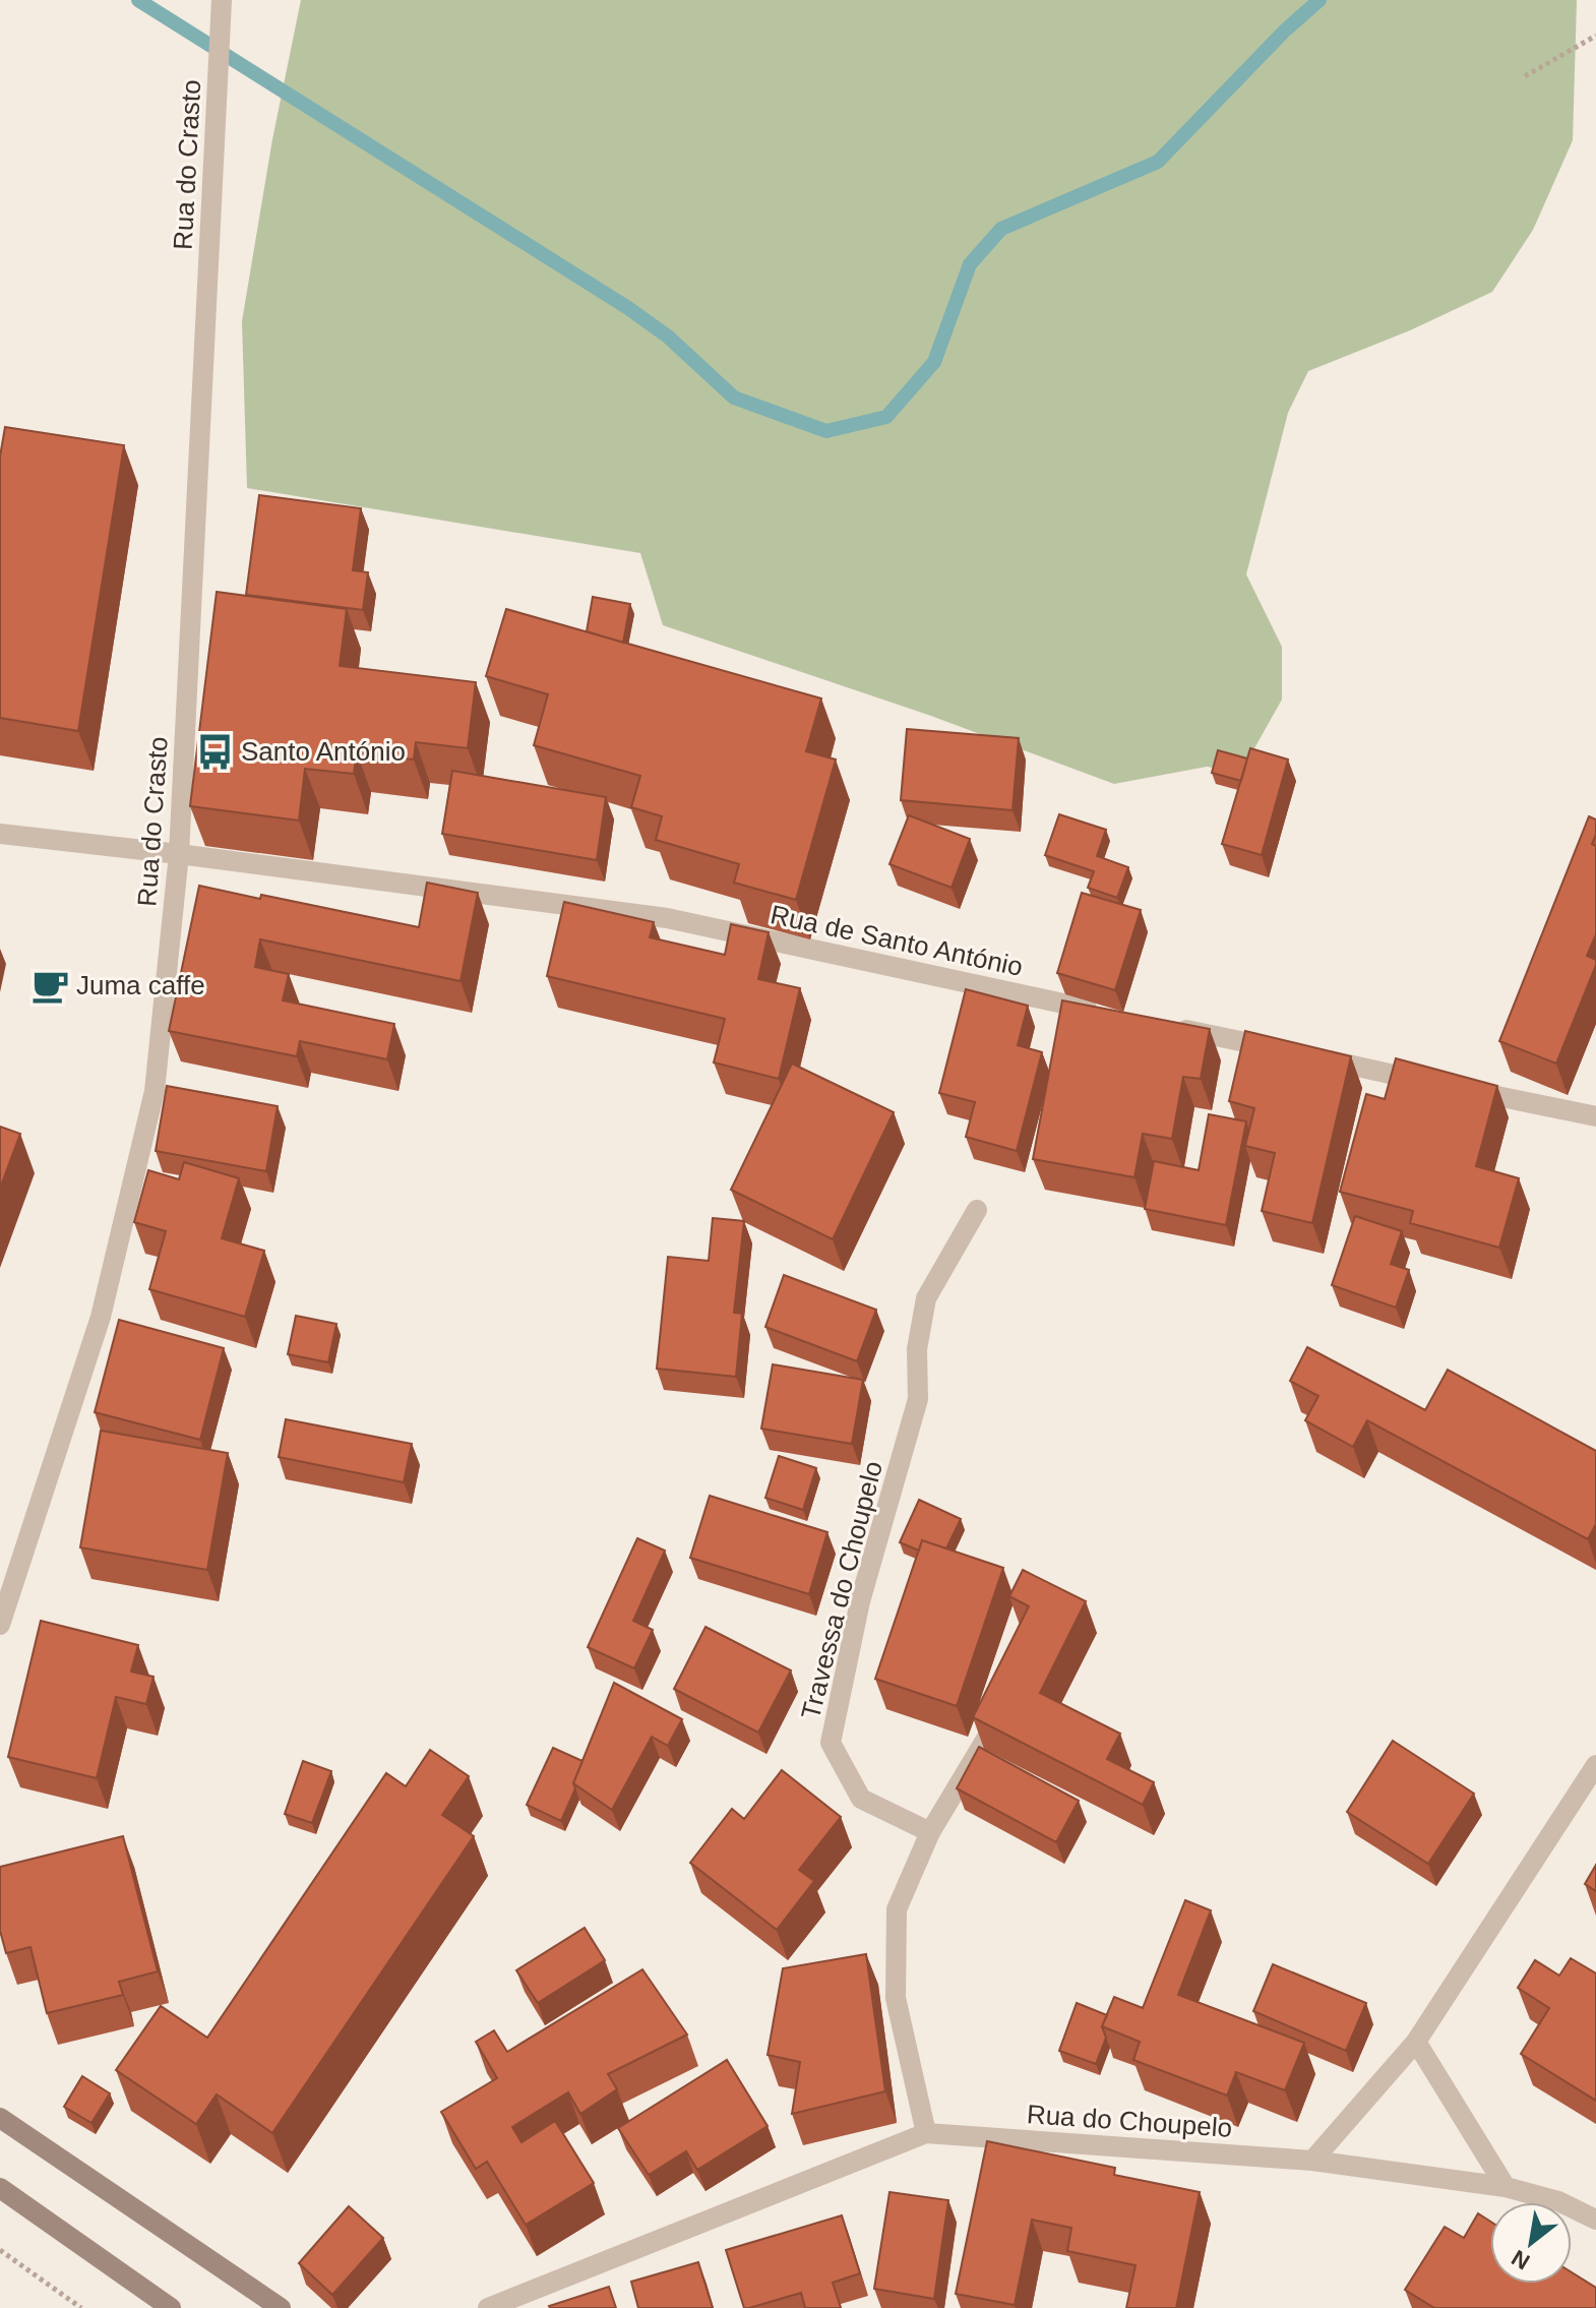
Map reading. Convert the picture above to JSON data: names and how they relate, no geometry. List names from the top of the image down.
{
  "streets": {
    "street": [
      "Rua do Crasto",
      "Rua de Santo António",
      "Travessa do Choupelo",
      "Rua do Choupelo"
    ]
  },
  "crossings": [
    ["Rua do Crasto", "Rua de Santo António"]
  ],
  "places": {
    "bus stop": ["Santo António"],
    "cafe": ["Juma caffe"]
  },
  "north": "bottom left"
}
